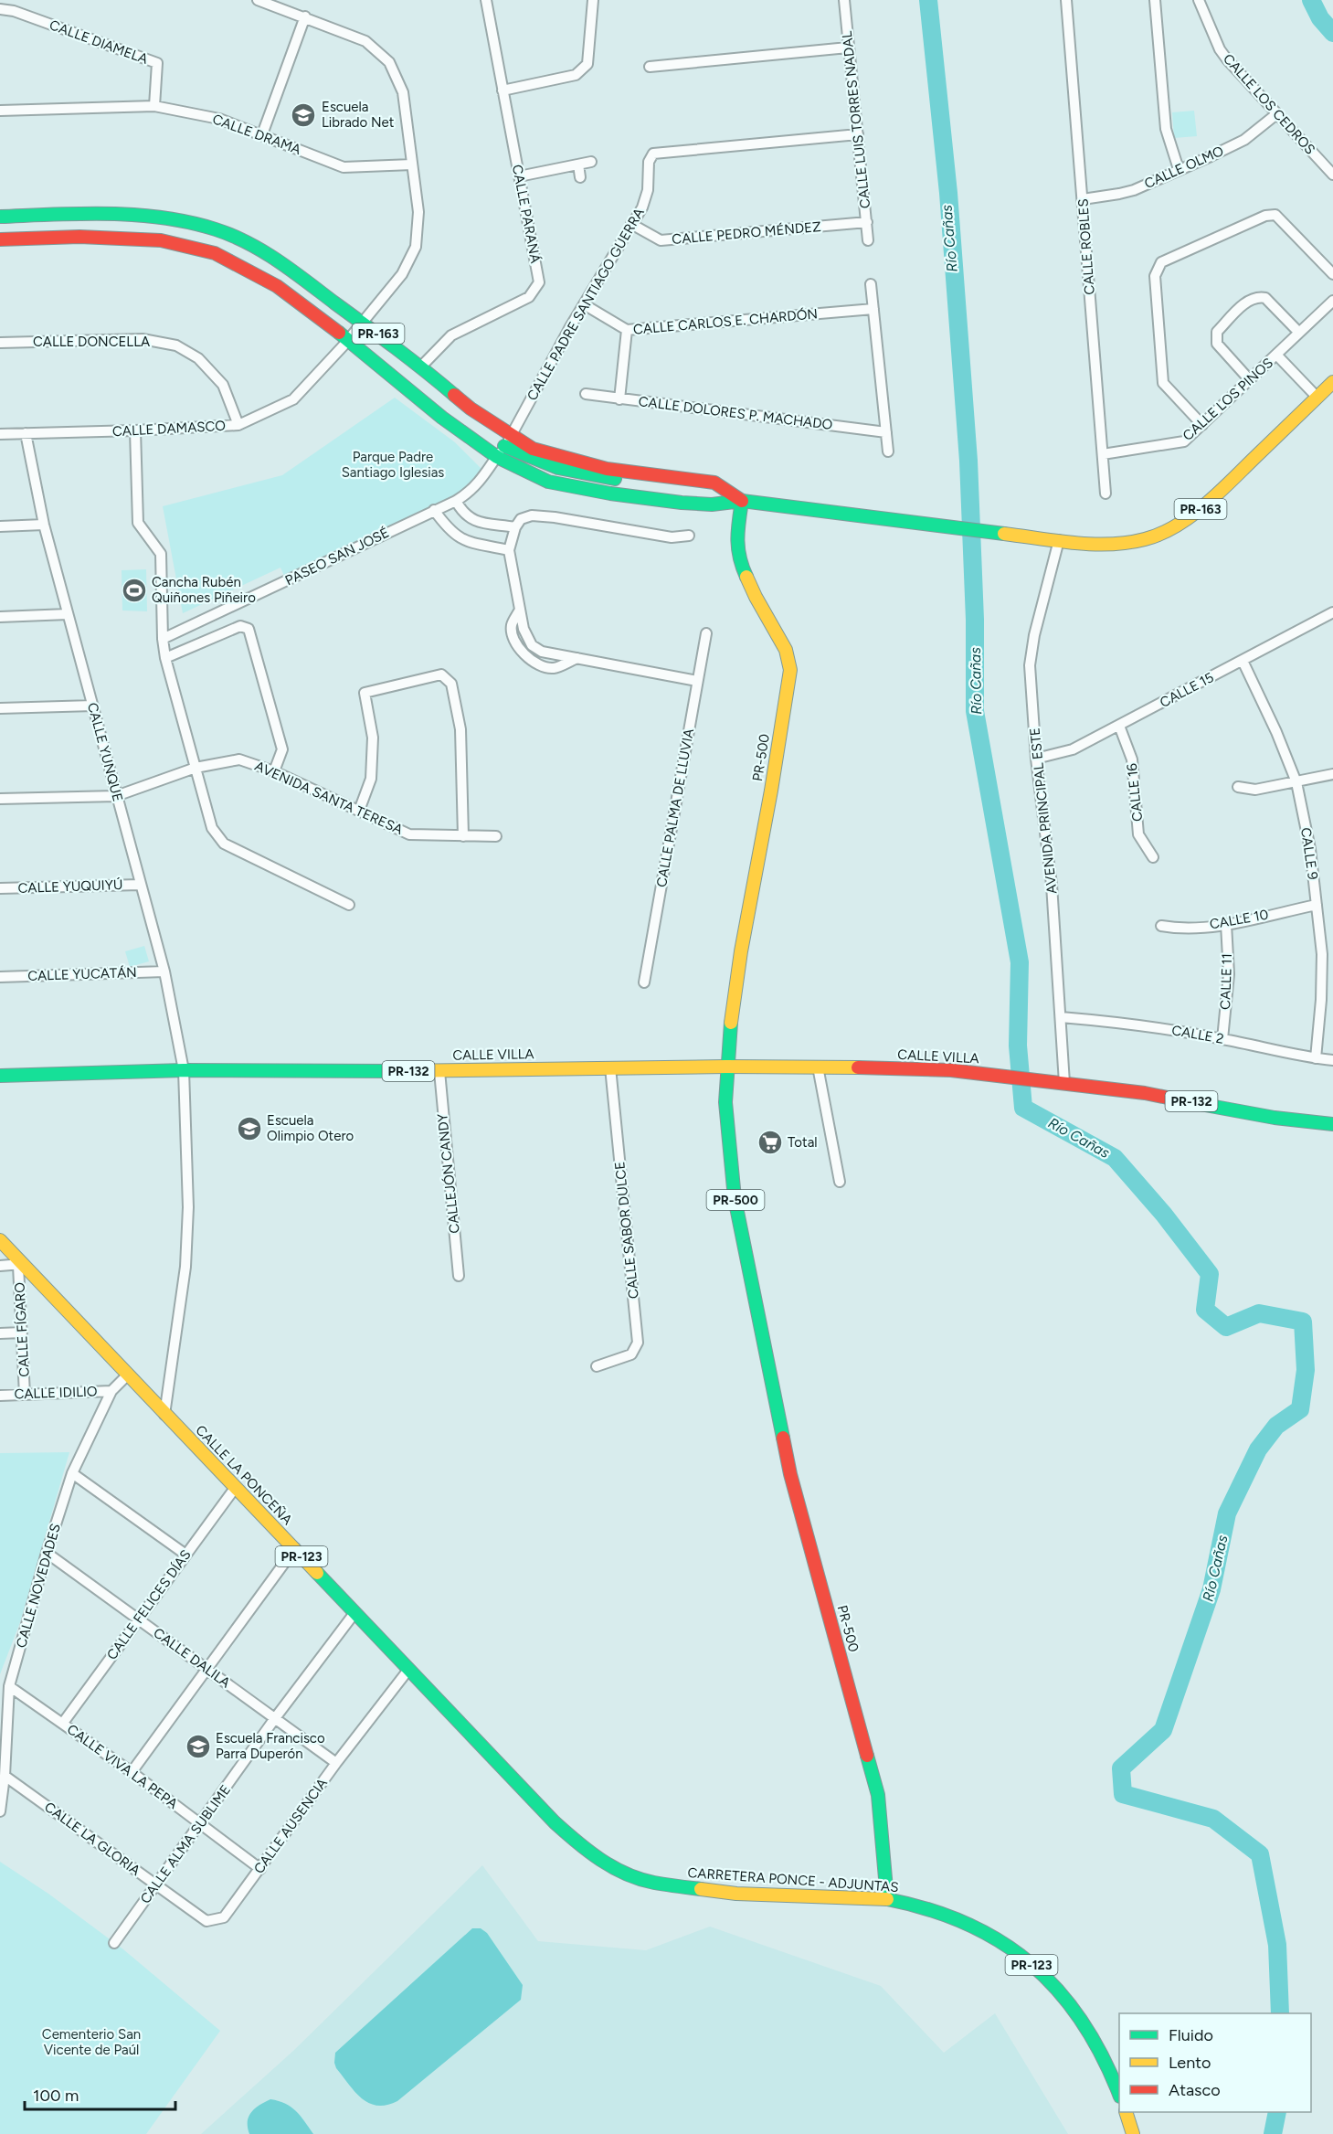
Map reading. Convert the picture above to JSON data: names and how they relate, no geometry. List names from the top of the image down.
{
  "streets": {
    "main road": [
      "PR-163",
      "PR-500",
      "CALLE VILLA",
      "PR-132",
      "CALLE LA PONCEÑA",
      "PR-123",
      "CARRETERA PONCE - ADJUNTAS"
    ],
    "street": [
      "CALLE DIAMELA",
      "CALLE LOS CEDROS",
      "CALLE LUIS TORRES NADAL",
      "CALLE DRAMA",
      "CALLE OLMO",
      "CALLE PARANÁ",
      "CALLE PEDRO MÉNDEZ",
      "CALLE ROBLES",
      "CALLE PADRE SANTIAGO GUERRA",
      "CALLE CARLOS E. CHARDÓN",
      "CALLE DONCELLA",
      "CALLE LOS PINOS",
      "CALLE DOLORES P. MACHADO",
      "CALLE DAMASCO",
      "PASEO SAN JOSÉ",
      "CALLE 15",
      "CALLE YUNQUE",
      "CALLE 16",
      "AVENIDA SANTA TERESA",
      "CALLE PALMA DE LLUVIA",
      "AVENIDA PRINCIPAL ESTE",
      "CALLE 9",
      "CALLE YUQUIYÚ",
      "CALLE 10",
      "CALLE YUCATÁN",
      "CALLE 11",
      "CALLE 2",
      "CALLEJÓN CANDY",
      "CALLE SABOR DULCE",
      "CALLE FÍGARO",
      "CALLE IDILIO",
      "CALLE NOVEDADES",
      "CALLE FELICES DÍAS",
      "CALLE DALILA",
      "CALLE VIVA LA PEPA",
      "CALLE AUSENCIA",
      "CALLE LA GLORIA",
      "CALLE ALMA SUBLIME"
    ]
  },
  "crossings": [
    ["CALLE DIAMELA", "CALLE DRAMA"],
    ["CALLE LOS CEDROS", "CALLE OLMO"],
    ["CALLE LUIS TORRES NADAL", "CALLE PEDRO MÉNDEZ"],
    ["CALLE LUIS TORRES NADAL", "CALLE PADRE SANTIAGO GUERRA"],
    ["CALLE DRAMA", "CALLE DAMASCO"],
    ["CALLE OLMO", "CALLE ROBLES"],
    ["CALLE PARANÁ", "PR-163"],
    ["CALLE PEDRO MÉNDEZ", "CALLE PADRE SANTIAGO GUERRA"],
    ["CALLE ROBLES", "CALLE LOS PINOS"],
    ["CALLE PADRE SANTIAGO GUERRA", "CALLE CARLOS E. CHARDÓN"],
    ["CALLE PADRE SANTIAGO GUERRA", "PR-163"],
    ["CALLE PADRE SANTIAGO GUERRA", "PASEO SAN JOSÉ"],
    ["PR-163", "CALLE DAMASCO"],
    ["PR-163", "PASEO SAN JOSÉ"],
    ["PR-163", "PR-500"],
    ["PR-163", "AVENIDA PRINCIPAL ESTE"],
    ["CALLE DONCELLA", "CALLE DAMASCO"],
    ["CALLE DAMASCO", "CALLE YUNQUE"],
    ["CALLE 15", "CALLE 16"],
    ["CALLE 15", "AVENIDA PRINCIPAL ESTE"],
    ["CALLE 15", "CALLE 9"],
    ["CALLE YUNQUE", "AVENIDA SANTA TERESA"],
    ["CALLE YUNQUE", "CALLE YUQUIYÚ"],
    ["CALLE YUNQUE", "CALLE YUCATÁN"],
    ["CALLE YUNQUE", "CALLE VILLA"],
    ["CALLE YUNQUE", "CALLE LA PONCEÑA"],
    ["PR-500", "CALLE VILLA"],
    ["PR-500", "CARRETERA PONCE - ADJUNTAS"],
    ["AVENIDA PRINCIPAL ESTE", "CALLE 2"],
    ["AVENIDA PRINCIPAL ESTE", "CALLE VILLA"],
    ["AVENIDA PRINCIPAL ESTE", "PR-132"],
    ["CALLE 9", "CALLE 10"],
    ["CALLE 9", "CALLE 2"],
    ["CALLE 10", "CALLE 11"],
    ["CALLE 11", "CALLE 2"],
    ["CALLE VILLA", "PR-132"],
    ["CALLE VILLA", "CALLEJÓN CANDY"],
    ["CALLE VILLA", "CALLE SABOR DULCE"],
    ["CALLE FÍGARO", "CALLE IDILIO"],
    ["CALLE FÍGARO", "CALLE LA PONCEÑA"],
    ["CALLE IDILIO", "CALLE NOVEDADES"],
    ["CALLE LA PONCEÑA", "CALLE NOVEDADES"],
    ["CALLE LA PONCEÑA", "CALLE FELICES DÍAS"],
    ["CALLE LA PONCEÑA", "CALLE AUSENCIA"],
    ["CALLE LA PONCEÑA", "CALLE ALMA SUBLIME"],
    ["CALLE LA PONCEÑA", "CARRETERA PONCE - ADJUNTAS"],
    ["CALLE NOVEDADES", "CALLE DALILA"],
    ["CALLE NOVEDADES", "CALLE VIVA LA PEPA"],
    ["CALLE NOVEDADES", "CALLE LA GLORIA"],
    ["CALLE FELICES DÍAS", "CALLE DALILA"],
    ["CALLE FELICES DÍAS", "CALLE VIVA LA PEPA"],
    ["CALLE DALILA", "CALLE AUSENCIA"],
    ["CALLE DALILA", "CALLE ALMA SUBLIME"],
    ["CALLE VIVA LA PEPA", "CALLE AUSENCIA"],
    ["CALLE VIVA LA PEPA", "CALLE ALMA SUBLIME"],
    ["CALLE AUSENCIA", "CALLE LA GLORIA"],
    ["CALLE LA GLORIA", "CALLE ALMA SUBLIME"]
  ],
  "water": ["Río Cañas"],
  "parks": ["Parque Padre Santiago Iglesias", "Cementerio San Vicente de Paúl"],
  "places": {
    "school or university": ["Escuela Librado Net", "Escuela Olimpio Otero", "Escuela Francisco Parra Duperón"],
    "sports": ["Cancha Rubén Quiñones Piñeiro"],
    "supermarket": ["Total"]
  },
  "legend": ["Fluido", "Lento", "Atasco"],
  "scale_bar": "100 m"
}
